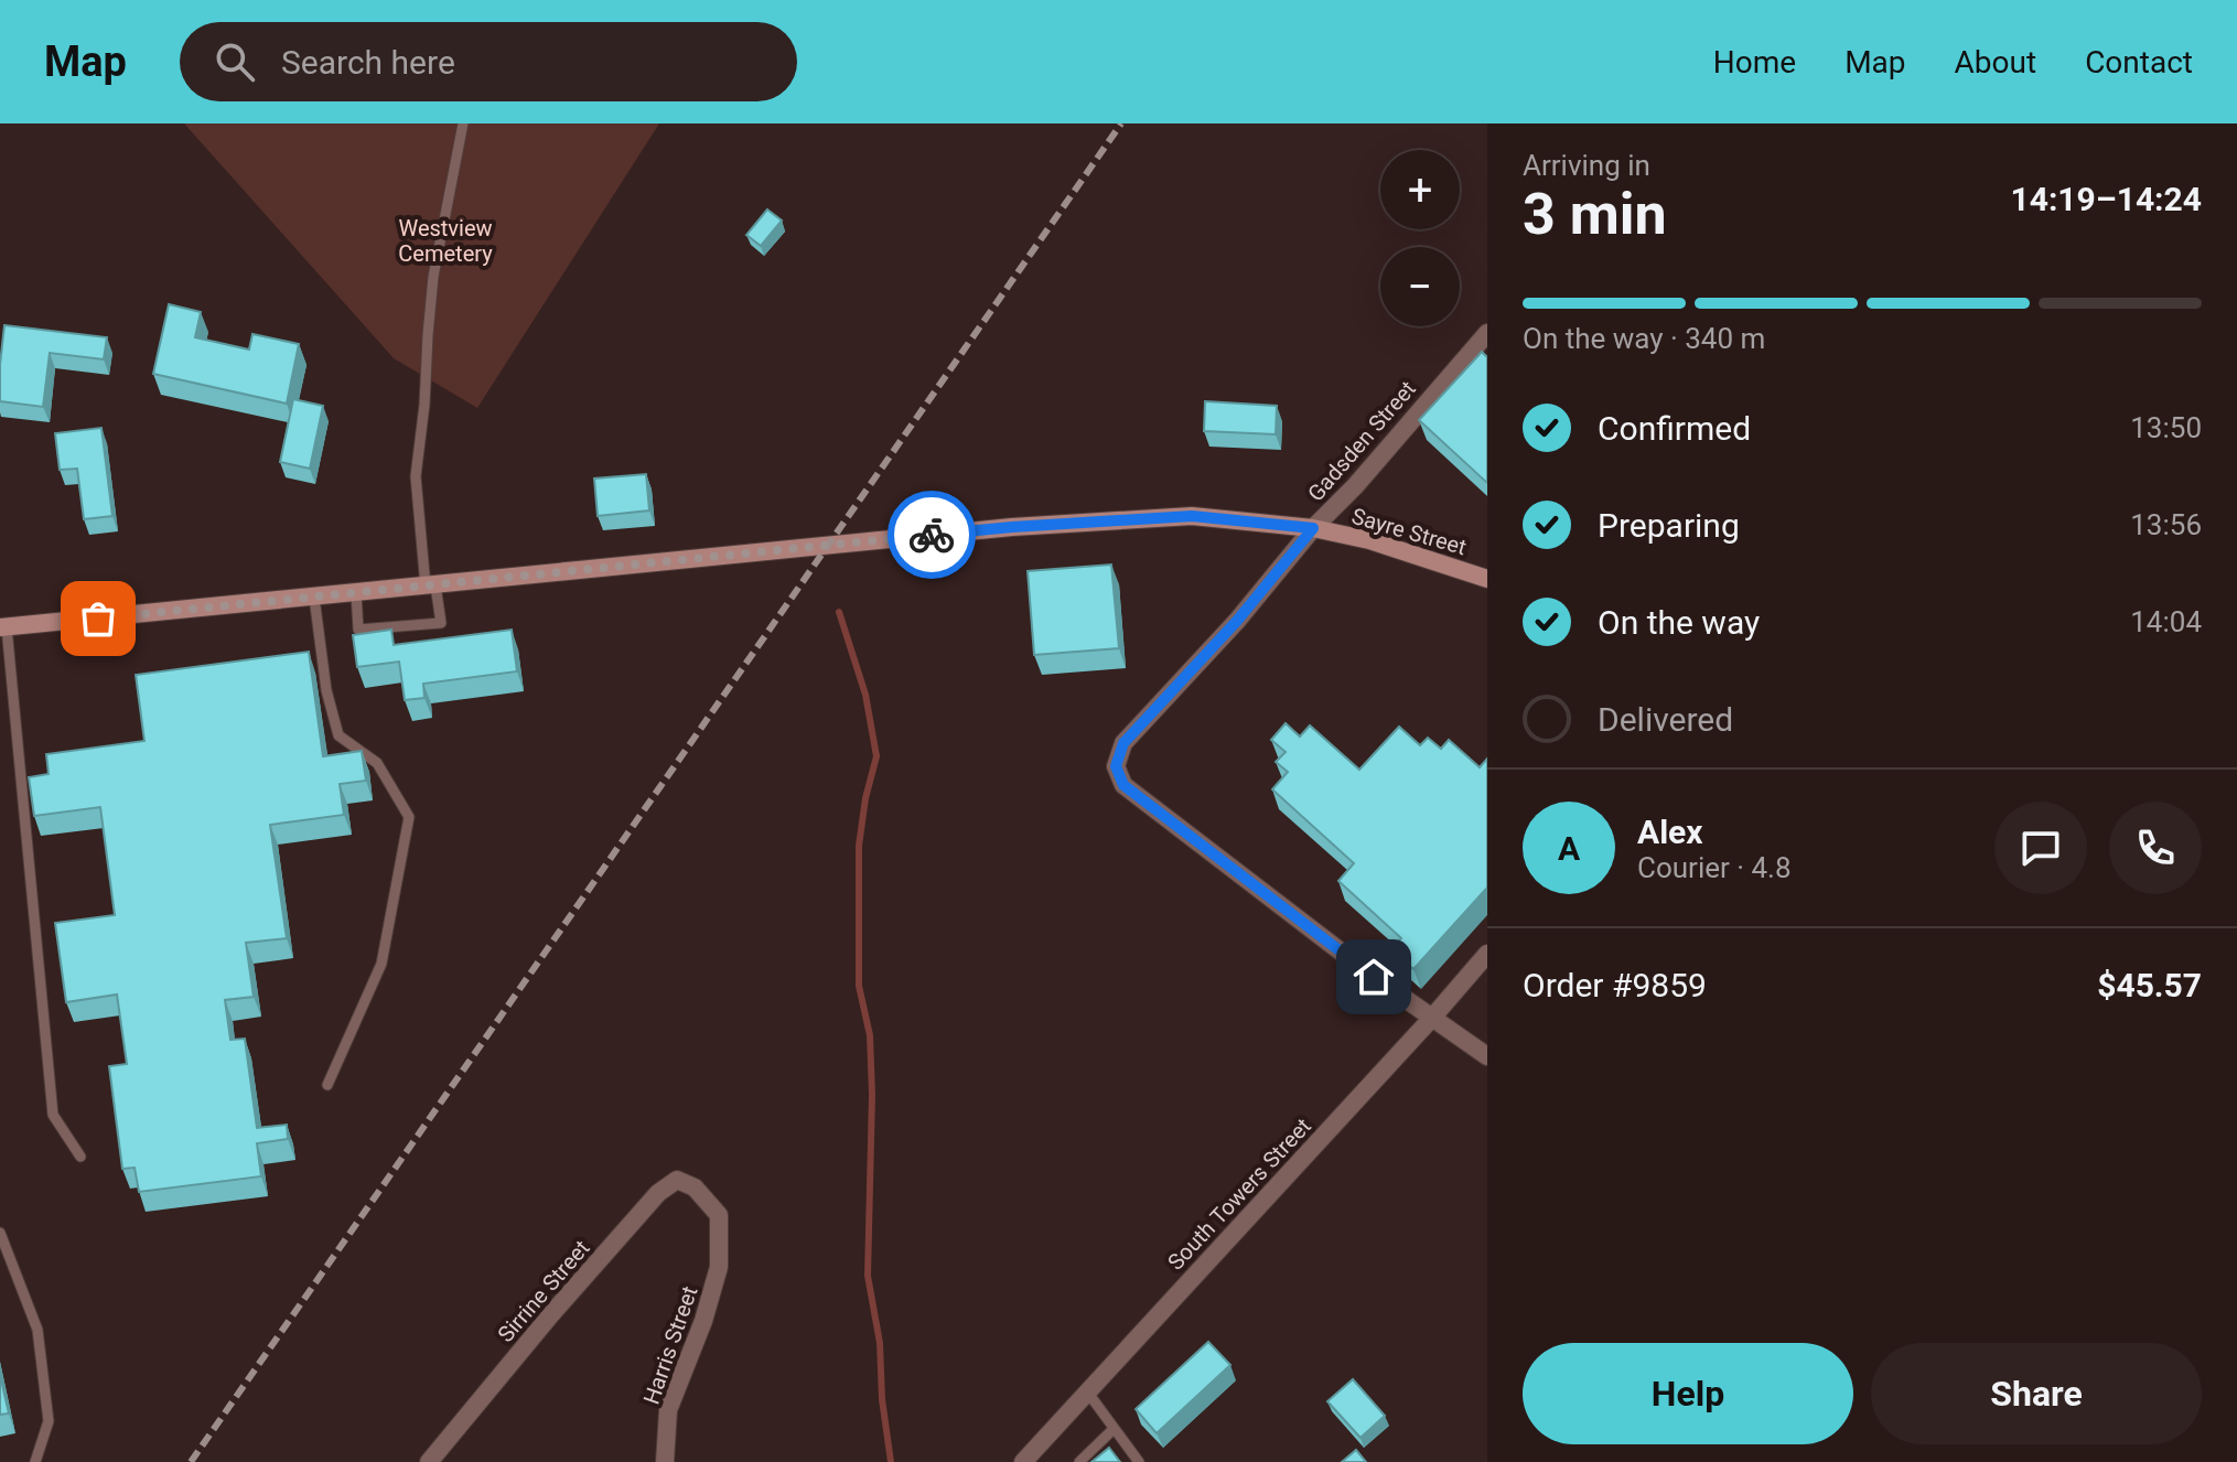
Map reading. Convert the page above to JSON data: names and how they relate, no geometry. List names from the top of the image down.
{
  "streets": {
    "main road": ["Sayre Street"],
    "street": [
      "Gadsden Street",
      "South Towers Street",
      "Sirrine Street",
      "Harris Street"
    ]
  },
  "crossings": [
    ["Gadsden Street", "Sayre Street"],
    ["Gadsden Street", "South Towers Street"],
    ["Sirrine Street", "Harris Street"]
  ],
  "parks": ["Westview Cemetery"],
  "page": {
    "header": "Map",
    "search": "Search here",
    "nav": [
      "Home",
      "Map",
      "About",
      "Contact"
    ],
    "heading": ["3 min", "Arriving in", "14:19–14:24"],
    "panel": [
      "Alex",
      "Courier · 4.8",
      "Order #9859",
      "$45.57"
    ],
    "map_buttons": ["+", "−"],
    "bar": "On the way · 340 m",
    "list": [
      ["Confirmed", "13:50"],
      ["Preparing", "13:56"],
      ["On the way", "14:04"],
      "Delivered"
    ],
    "round": "A",
    "buttons": ["Help", "Share"]
  }
}
